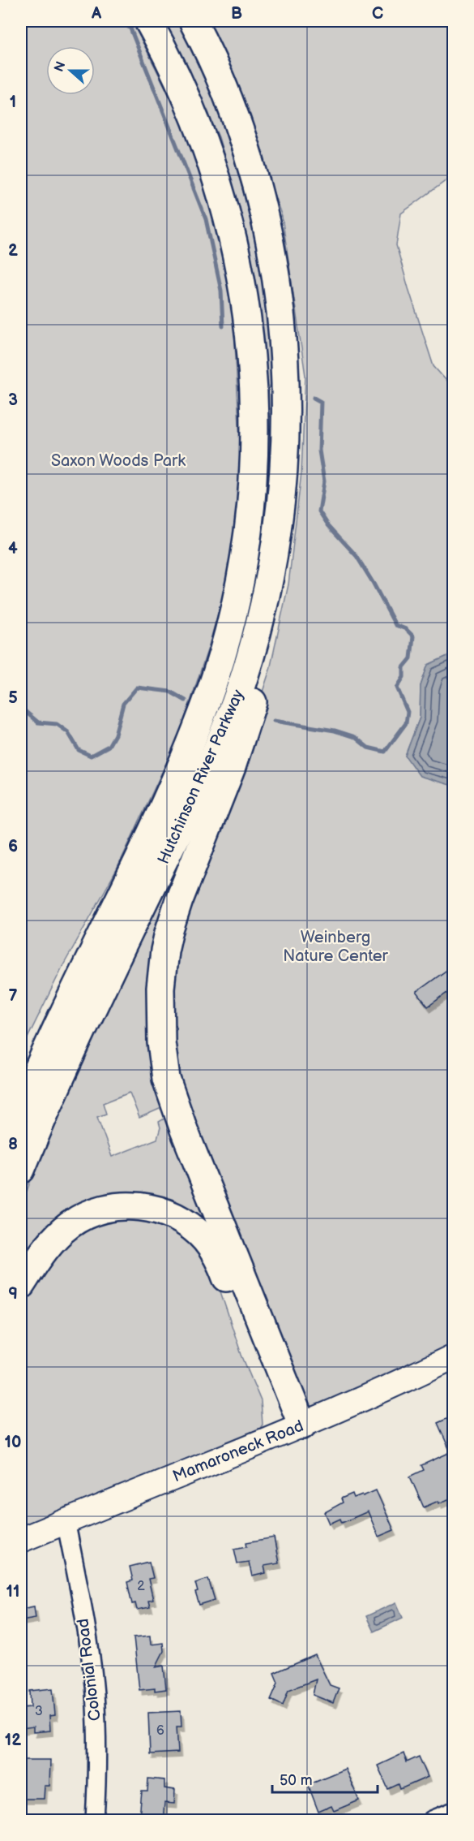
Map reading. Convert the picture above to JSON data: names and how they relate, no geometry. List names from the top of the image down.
{
  "streets": {
    "highway": ["Hutchinson River Parkway"],
    "street": ["Mamaroneck Road", "Colonial Road"]
  },
  "crossings": [
    ["Mamaroneck Road", "Colonial Road"]
  ],
  "parks": ["Saxon Woods Park", "Weinberg Nature Center"],
  "house_numbers": ["2", "3", "6"],
  "scale_bar": "50 m",
  "north": "left",
  "grid": {
    "columns": ["A", "B", "C"],
    "rows": [
      "1",
      "2",
      "3",
      "4",
      "5",
      "6",
      "7",
      "8",
      "9",
      "10",
      "11",
      "12"
    ]
  }
}
